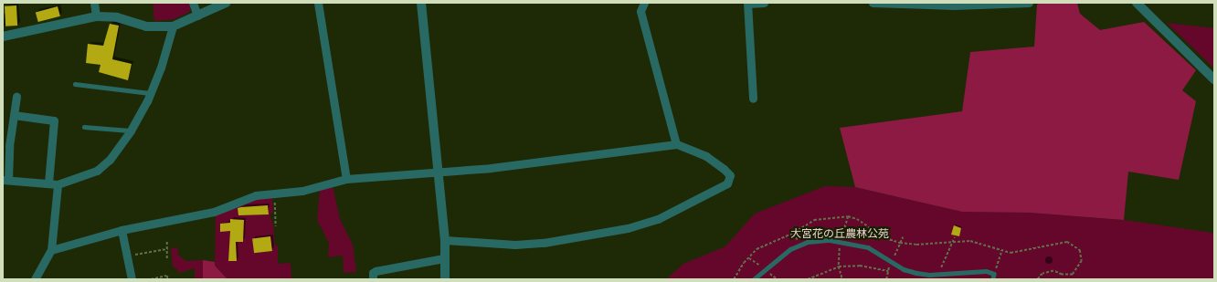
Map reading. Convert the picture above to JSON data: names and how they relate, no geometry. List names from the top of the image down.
{
  "parks": ["大宮花の丘農林公苑"]
}
